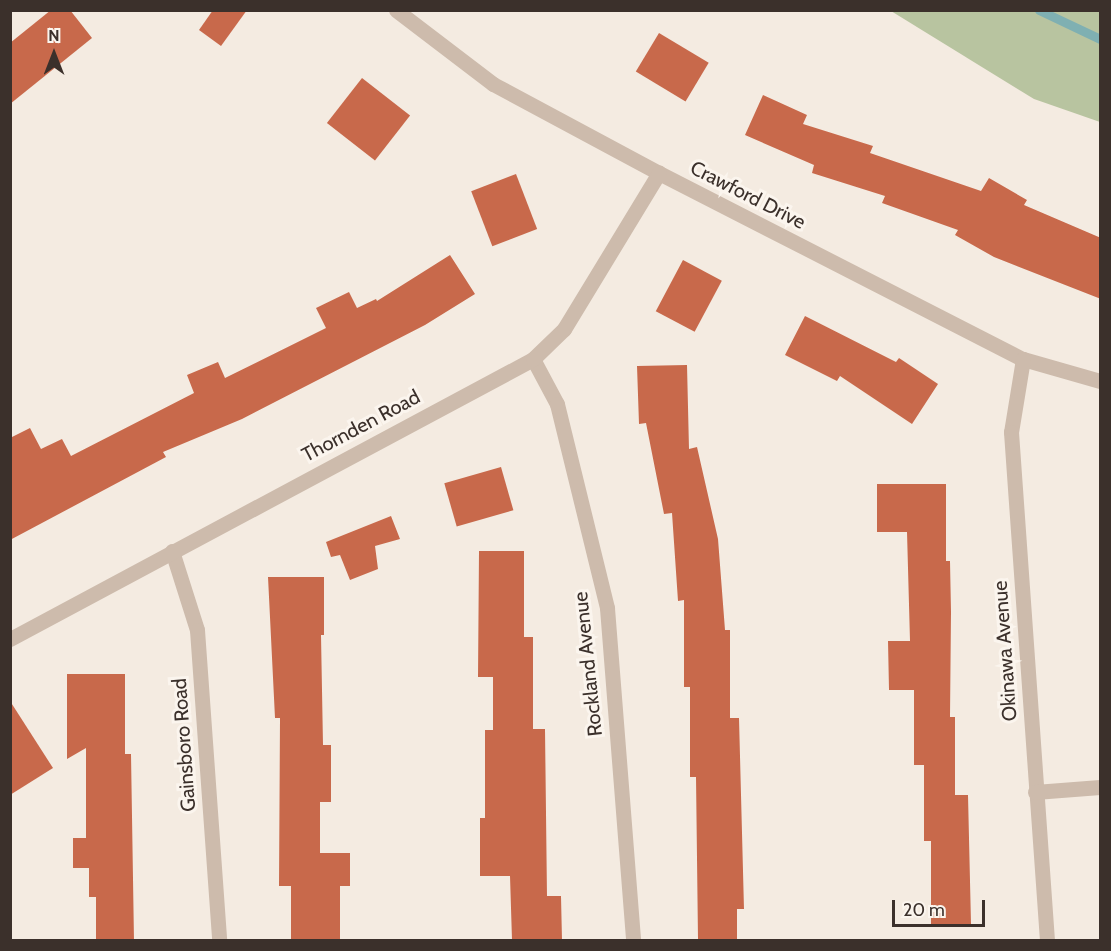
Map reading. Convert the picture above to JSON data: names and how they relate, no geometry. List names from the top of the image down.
{
  "streets": {
    "street": [
      "Crawford Drive",
      "Thornden Road",
      "Okinawa Avenue",
      "Rockland Avenue",
      "Gainsboro Road"
    ]
  },
  "crossings": [
    ["Crawford Drive", "Thornden Road"],
    ["Crawford Drive", "Okinawa Avenue"],
    ["Thornden Road", "Rockland Avenue"],
    ["Thornden Road", "Gainsboro Road"]
  ],
  "scale_bar": "20 m",
  "north": "top"
}
